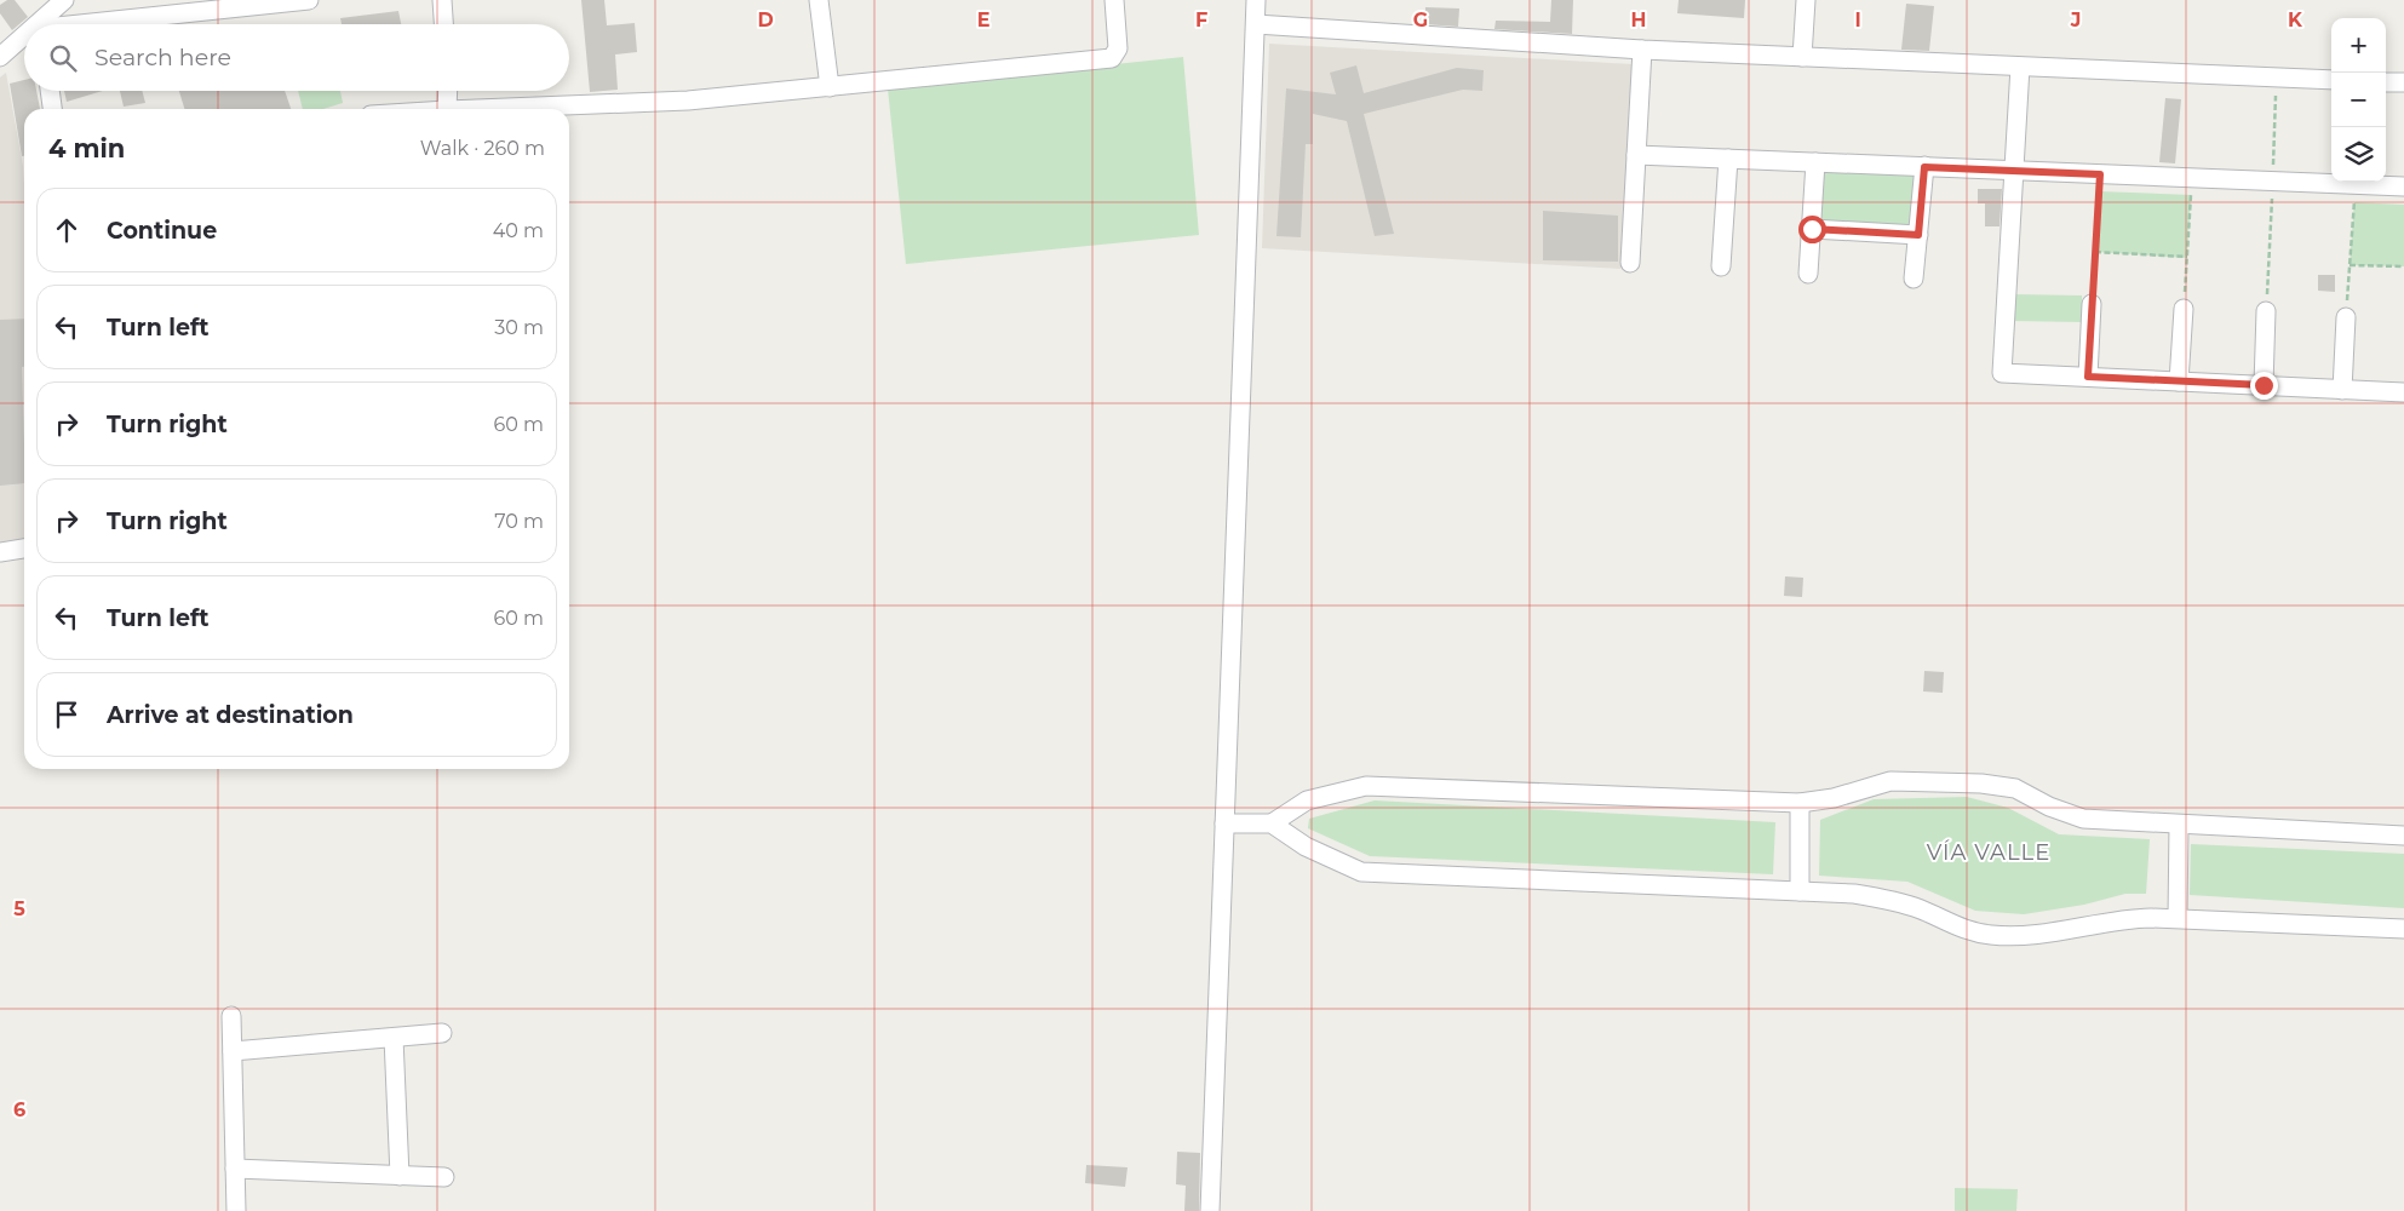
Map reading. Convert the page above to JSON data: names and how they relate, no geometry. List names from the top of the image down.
{
  "districts": ["VÍA VALLE"],
  "page": {
    "map_buttons": ["+", "−"],
    "search": "Search here",
    "heading": ["4 min", "Walk · 260 m"],
    "list": [
      ["Continue", "40 m"],
      ["Turn left", "30 m"],
      ["Turn right", "60 m"],
      ["Turn right", "70 m"],
      ["Turn left", "60 m"],
      "Arrive at destination"
    ]
  },
  "grid": {
    "columns": [
      "D",
      "E",
      "F",
      "G",
      "H",
      "I",
      "J",
      "K"
    ],
    "rows": ["5", "6"]
  }
}
